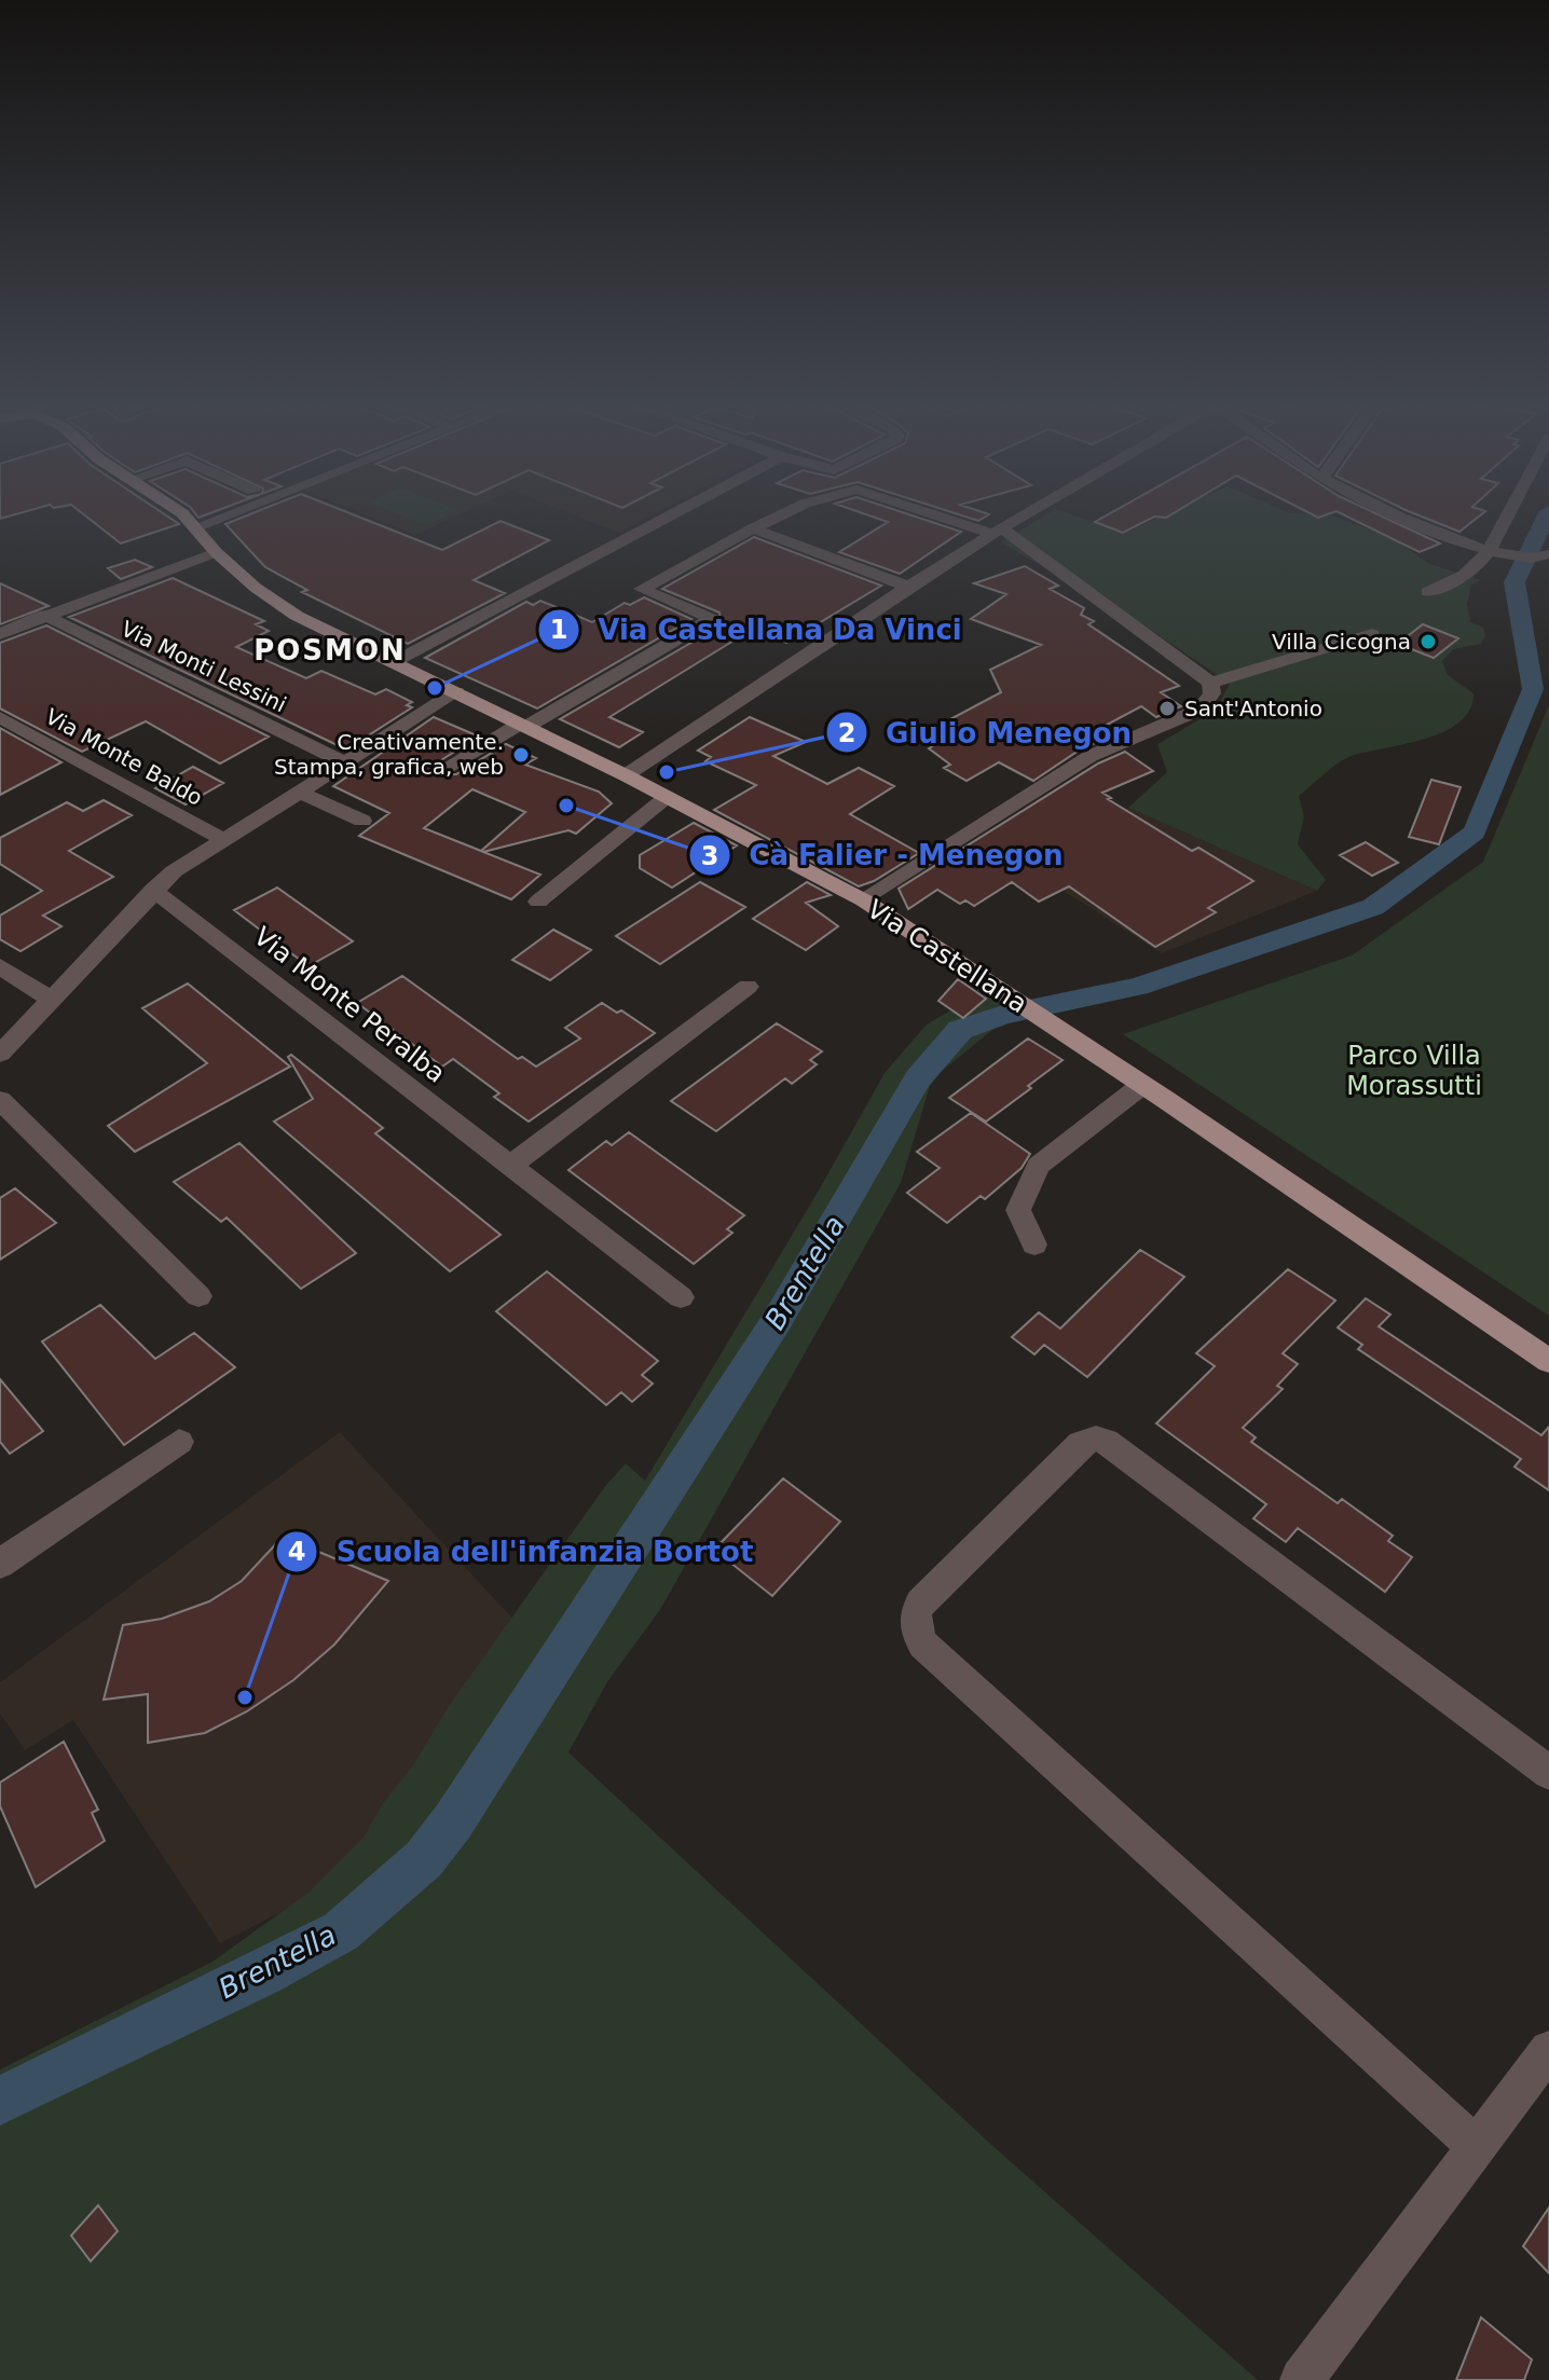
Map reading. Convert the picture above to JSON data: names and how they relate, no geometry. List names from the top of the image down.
{
  "streets": {
    "main road": ["Via Castellana"],
    "street": ["Via Monti Lessini", "Via Monte Baldo", "Via Monte Peralba"]
  },
  "districts": ["POSMON"],
  "water": ["Brentella"],
  "parks": ["Parco Villa Morassutti"],
  "places": [
    "Villa Cicogna",
    "Via Castellana Da Vinci",
    "Sant'Antonio",
    "Creativamente. Stampa, grafica, web",
    "Giulio Menegon",
    "Cà Falier - Menegon",
    "Scuola dell'infanzia Bortot"
  ]
}
